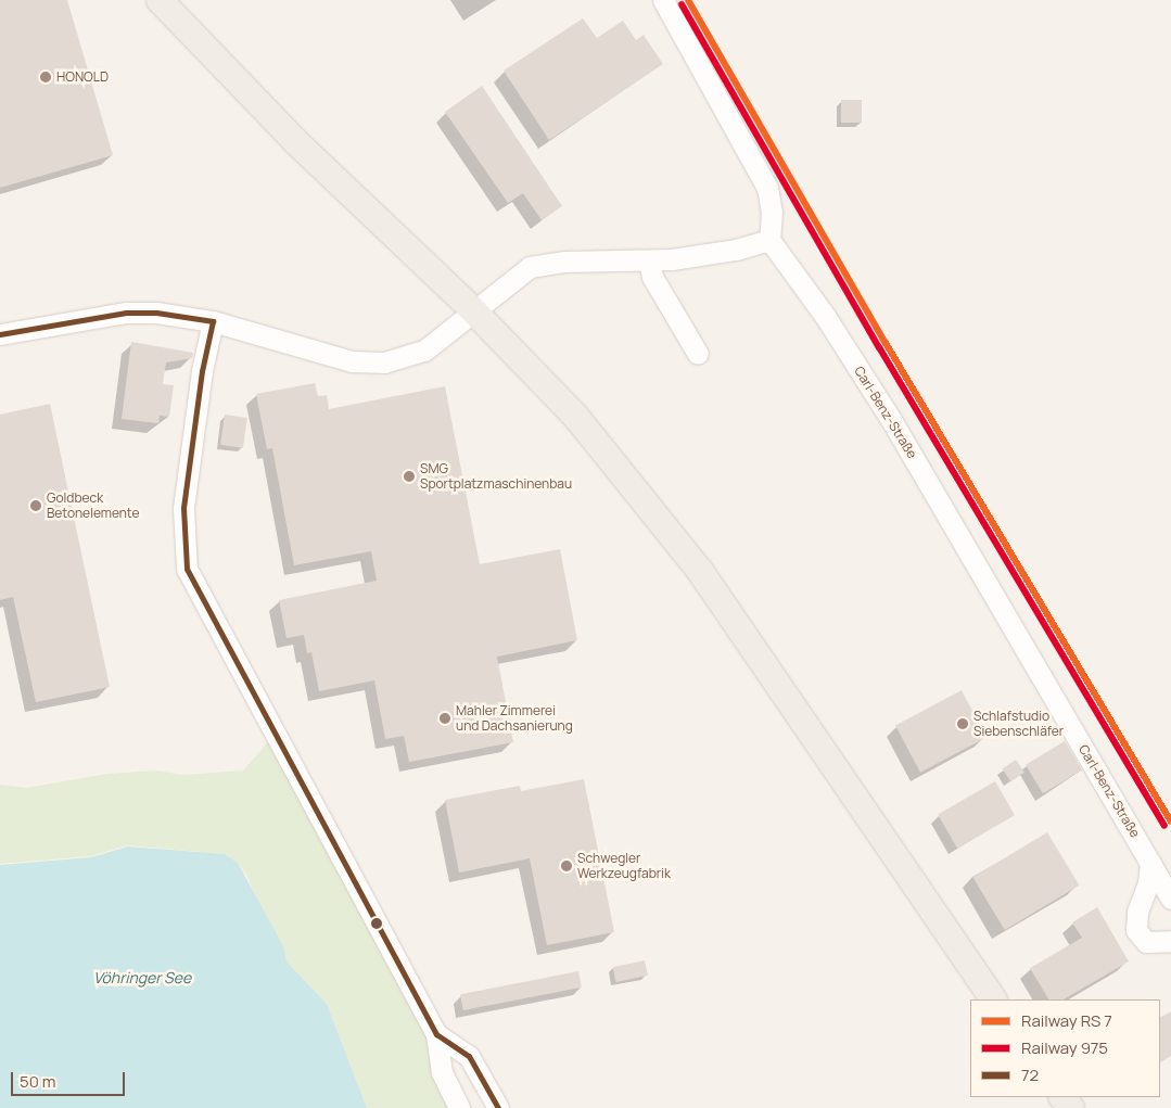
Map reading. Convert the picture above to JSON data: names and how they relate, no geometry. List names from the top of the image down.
{
  "streets": {
    "street": ["Carl-Benz-Straße"]
  },
  "water": ["Vöhringer See"],
  "places": [
    "HONOLD",
    "SMG Sportplatzmaschinenbau",
    "Goldbeck Betonelemente",
    "Mahler Zimmerei und Dachsanierung",
    "Schlafstudio Siebenschläfer",
    "Schwegler Werkzeugfabrik"
  ],
  "lines": ["rail line 975", "transit line 72"],
  "legend": ["Railway RS 7", "Railway 975", "72"],
  "scale_bar": "50 m"
}
